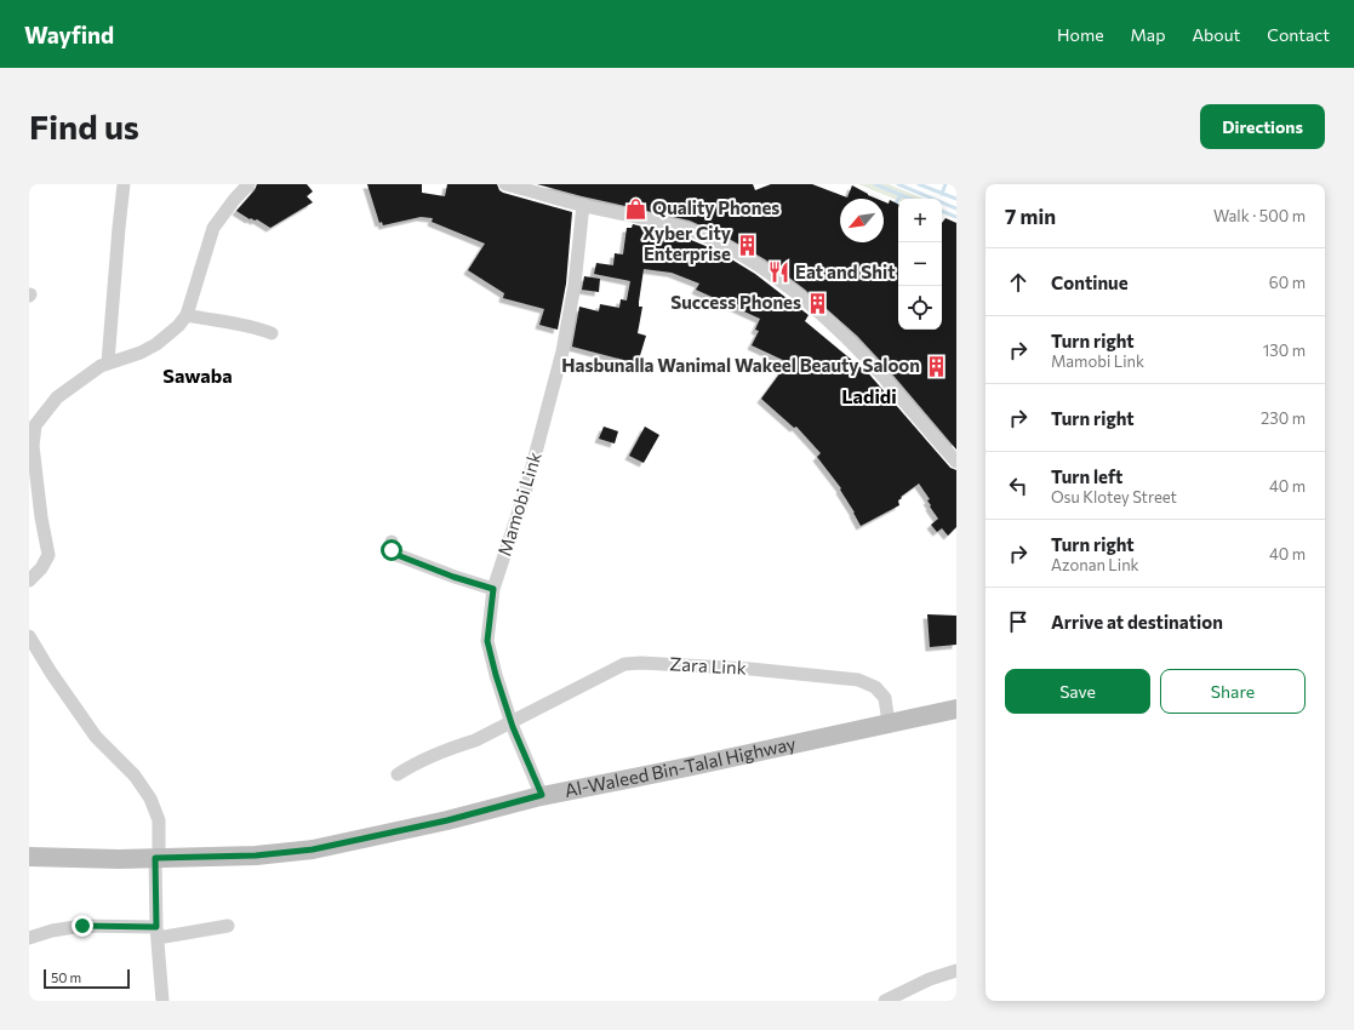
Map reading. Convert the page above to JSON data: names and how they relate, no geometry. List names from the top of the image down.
{
  "streets": {
    "street": ["Mamobi Link", "Zara Link", "Al-Waleed Bin-Talal Highway"]
  },
  "crossings": [
    ["Mamobi Link", "Zara Link"],
    ["Mamobi Link", "Al-Waleed Bin-Talal Highway"],
    ["Zara Link", "Al-Waleed Bin-Talal Highway"]
  ],
  "districts": ["Sawaba", "Ladidi"],
  "places": {
    "shop": ["Quality Phones"],
    "building": ["Xyber City Enterprise", "Success Phones", "Hasbunalla Wanimal Wakeel Beauty Saloon"],
    "restaurant": ["Eat and Shit"]
  },
  "scale_bar": "50 m",
  "north": "bottom left",
  "page": {
    "header": "Wayfind",
    "nav": [
      "Home",
      "Map",
      "About",
      "Contact"
    ],
    "buttons": [
      "Directions",
      ["Save", "Share"]
    ],
    "title": "Find us",
    "heading": ["7 min", "Walk · 500 m"],
    "map_buttons": ["+", "−"],
    "list": [
      ["Continue", "60 m"],
      ["Turn right", "Mamobi Link", "130 m"],
      ["Turn right", "230 m"],
      ["Turn left", "Osu Klotey Street", "40 m"],
      ["Turn right", "Azonan Link", "40 m"],
      "Arrive at destination"
    ],
    "scale": "50 m"
  }
}
